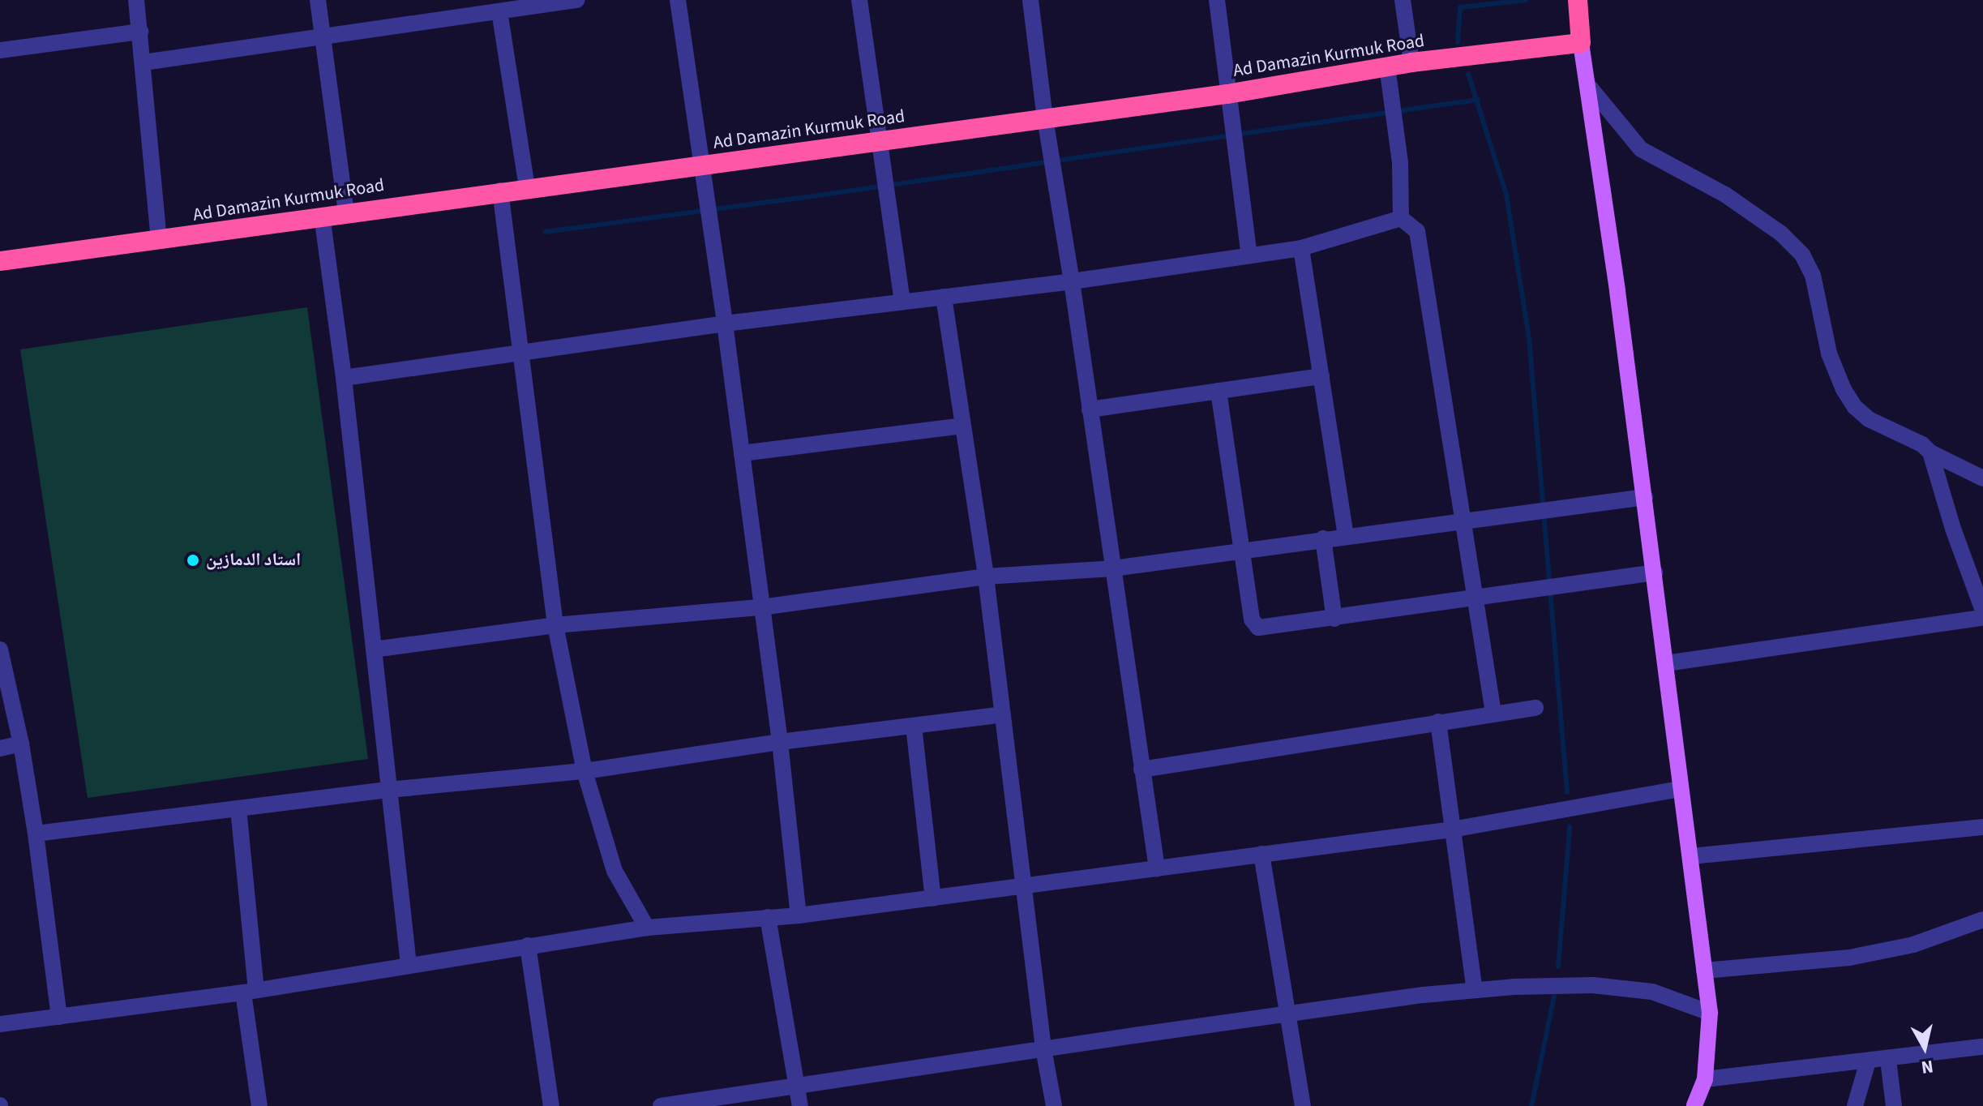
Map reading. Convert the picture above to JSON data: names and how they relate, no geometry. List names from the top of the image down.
{
  "streets": {
    "highway": ["Ad Damazin Kurmuk Road"]
  },
  "places": ["استاد الدمازين"],
  "north": "bottom"
}
